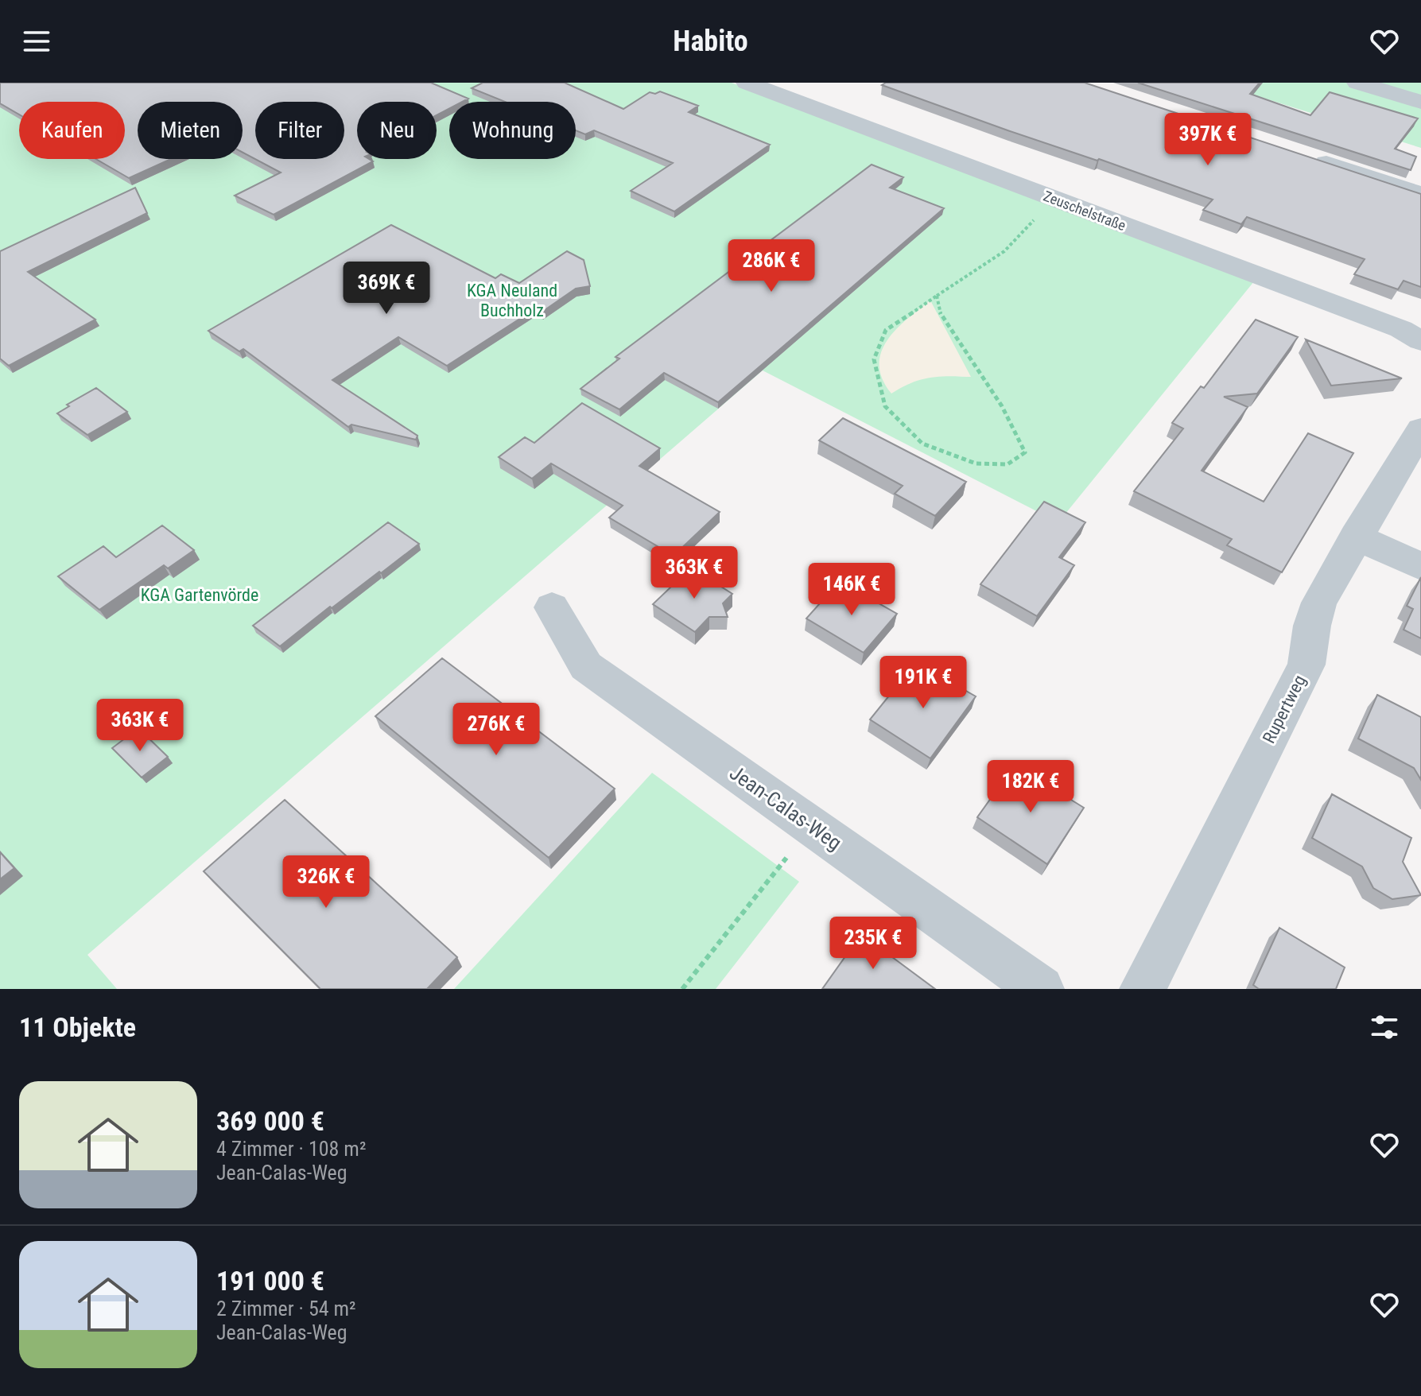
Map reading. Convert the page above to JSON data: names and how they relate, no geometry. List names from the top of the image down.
{
  "streets": {
    "street": ["Zeuschelstraße", "Rupertweg", "Jean-Calas-Weg"]
  },
  "parks": ["KGA Neuland Buchholz", "KGA Gartenvörde"],
  "page": {
    "header": "Habito",
    "chip": [
      "Kaufen",
      "Mieten",
      "Filter",
      "Neu",
      "Wohnung"
    ],
    "price": [
      "397K €",
      "286K €",
      "369K €",
      "363K €",
      "146K €",
      "191K €",
      "363K €",
      "276K €",
      "182K €",
      "326K €",
      "235K €"
    ],
    "heading": "11 Objekte",
    "list": [
      {
        "name": "369 000 €",
        "note": "4 Zimmer · 108 m² · Jean-Calas-Weg"
      },
      {
        "name": "191 000 €",
        "note": "2 Zimmer · 54 m² · Jean-Calas-Weg"
      }
    ]
  }
}
